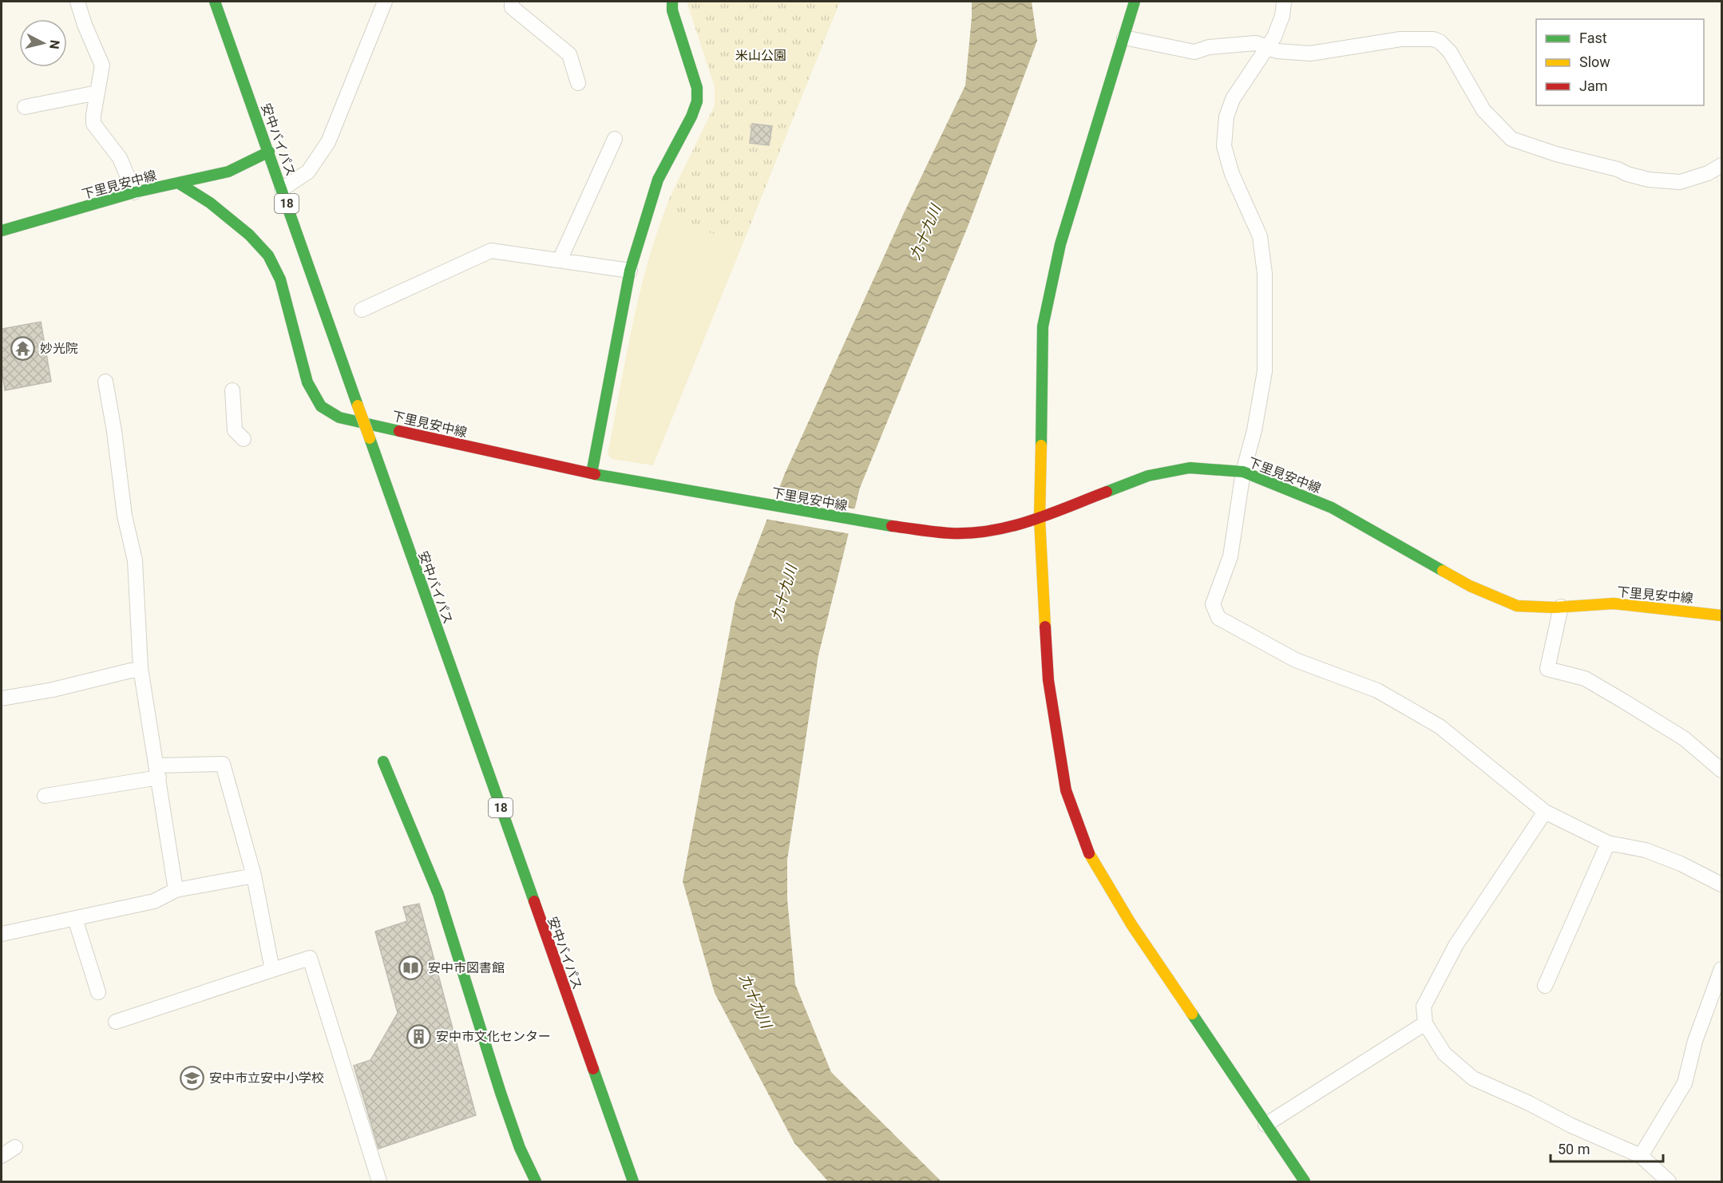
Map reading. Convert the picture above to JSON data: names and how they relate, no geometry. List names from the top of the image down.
{
  "streets": {
    "main road": ["安中バイパス", "下里見安中線", "18"]
  },
  "water": ["九十九川"],
  "parks": ["米山公園"],
  "places": {
    "temple": ["妙光院"],
    "library": ["安中市図書館"],
    "building": ["安中市文化センター"],
    "school or university": ["安中市立安中小学校"]
  },
  "legend": ["Fast", "Slow", "Jam"],
  "scale_bar": "50 m",
  "north": "right"
}
